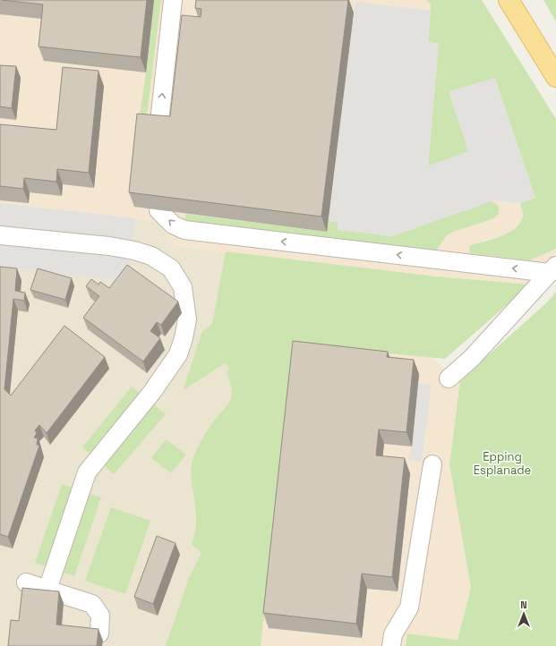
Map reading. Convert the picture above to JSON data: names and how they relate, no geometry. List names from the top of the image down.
{
  "parks": ["Epping Esplanade"],
  "north": "top"
}
